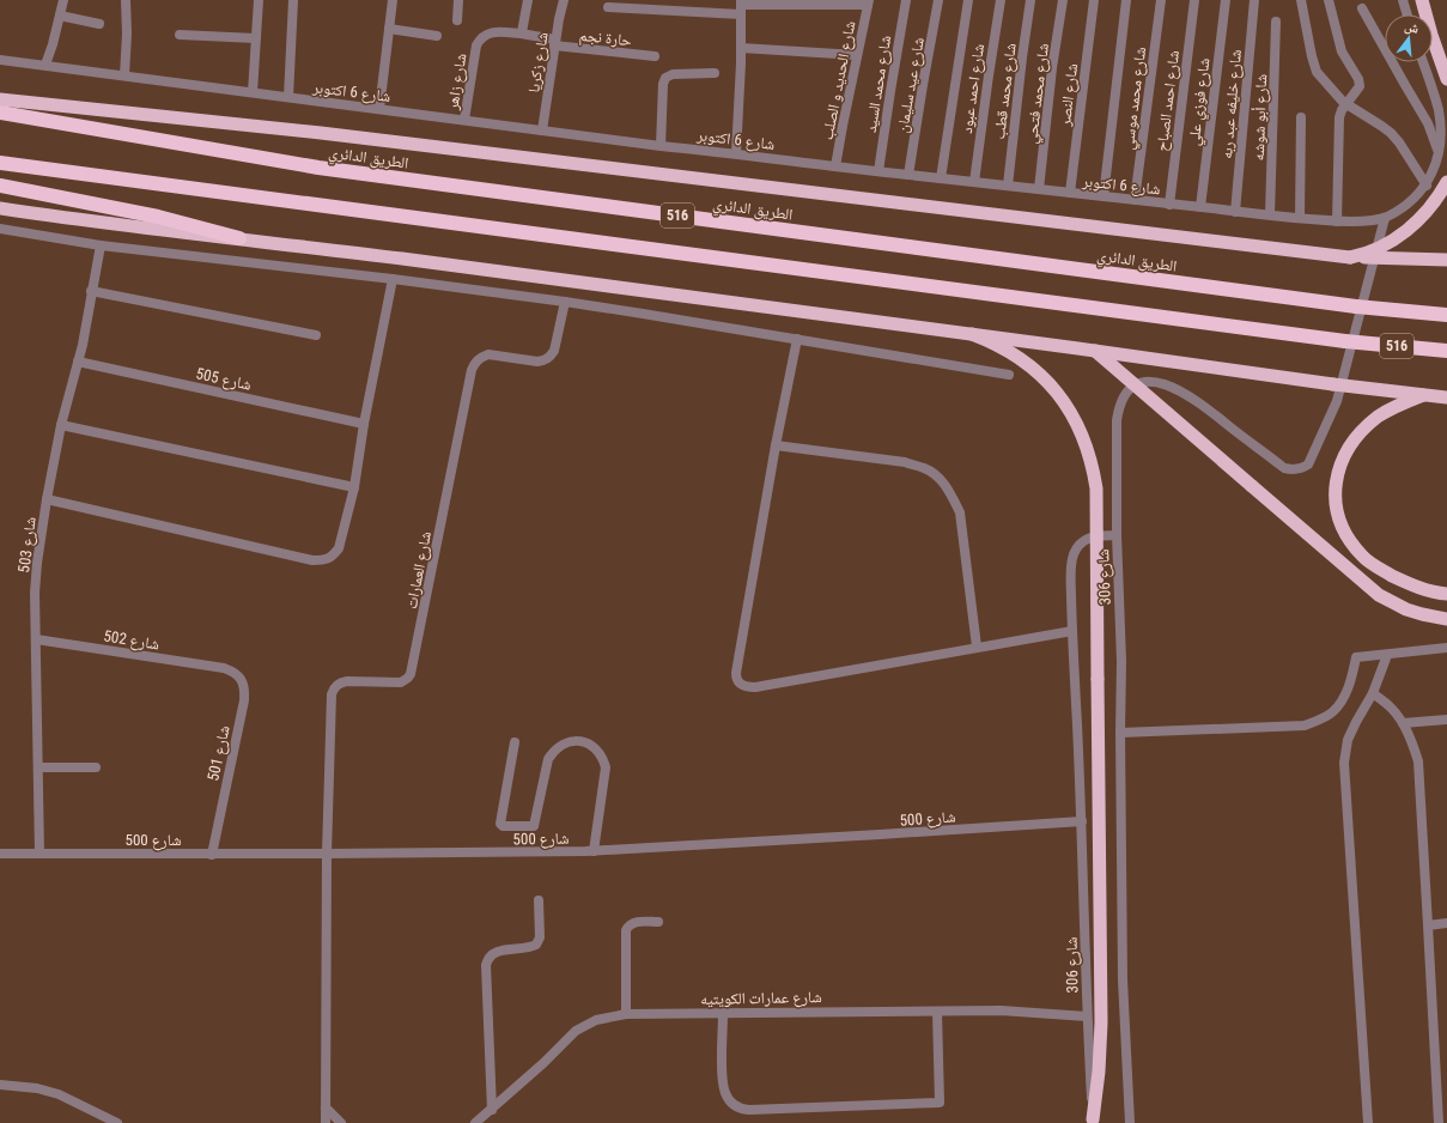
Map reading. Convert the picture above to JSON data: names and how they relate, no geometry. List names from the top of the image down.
{
  "streets": {
    "highway": ["الطريق الدائري", "516"],
    "street": [
      "حارة نجم",
      "شارع زكريا",
      "شارع الحديد و الصلب",
      "شارع زاهر",
      "شارع محمد السيد",
      "شارع عيد سليمان",
      "شارع احمد عبود",
      "شارع 6 اكتوبر",
      "شارع محمد قطب",
      "شارع محمد فتحي",
      "شارع النصر",
      "شارع محمد موسي",
      "شارع احمد الصباح",
      "شارع فوزي علي",
      "شارع خليفه عبد ربه",
      "شارع أبو شوشه",
      "شارع 505",
      "شارع 503",
      "شارع العمارات",
      "شارع 306",
      "شارع 502",
      "شارع 501",
      "شارع 500",
      "شارع عمارات الكويتيه"
    ]
  },
  "crossings": [
    ["حارة نجم", "شارع زكريا"],
    ["حارة نجم", "شارع زاهر"],
    ["شارع زكريا", "شارع زاهر"],
    ["شارع زكريا", "شارع 6 اكتوبر"],
    ["شارع الحديد و الصلب", "شارع 6 اكتوبر"],
    ["شارع زاهر", "شارع 6 اكتوبر"],
    ["شارع محمد السيد", "شارع 6 اكتوبر"],
    ["شارع عيد سليمان", "شارع 6 اكتوبر"],
    ["شارع احمد عبود", "شارع 6 اكتوبر"],
    ["شارع 6 اكتوبر", "شارع محمد قطب"],
    ["شارع 6 اكتوبر", "شارع محمد فتحي"],
    ["شارع 6 اكتوبر", "شارع النصر"],
    ["شارع 6 اكتوبر", "شارع محمد موسي"],
    ["شارع 6 اكتوبر", "شارع احمد الصباح"],
    ["شارع 6 اكتوبر", "شارع فوزي علي"],
    ["شارع 6 اكتوبر", "شارع خليفه عبد ربه"],
    ["شارع 6 اكتوبر", "شارع أبو شوشه"],
    ["شارع 505", "شارع 503"],
    ["شارع 503", "شارع 502"],
    ["شارع 503", "شارع 500"],
    ["شارع العمارات", "شارع 500"],
    ["شارع 306", "شارع 500"],
    ["شارع 306", "شارع عمارات الكويتيه"],
    ["شارع 502", "شارع 501"],
    ["شارع 501", "شارع 500"]
  ],
  "north": "top"
}
